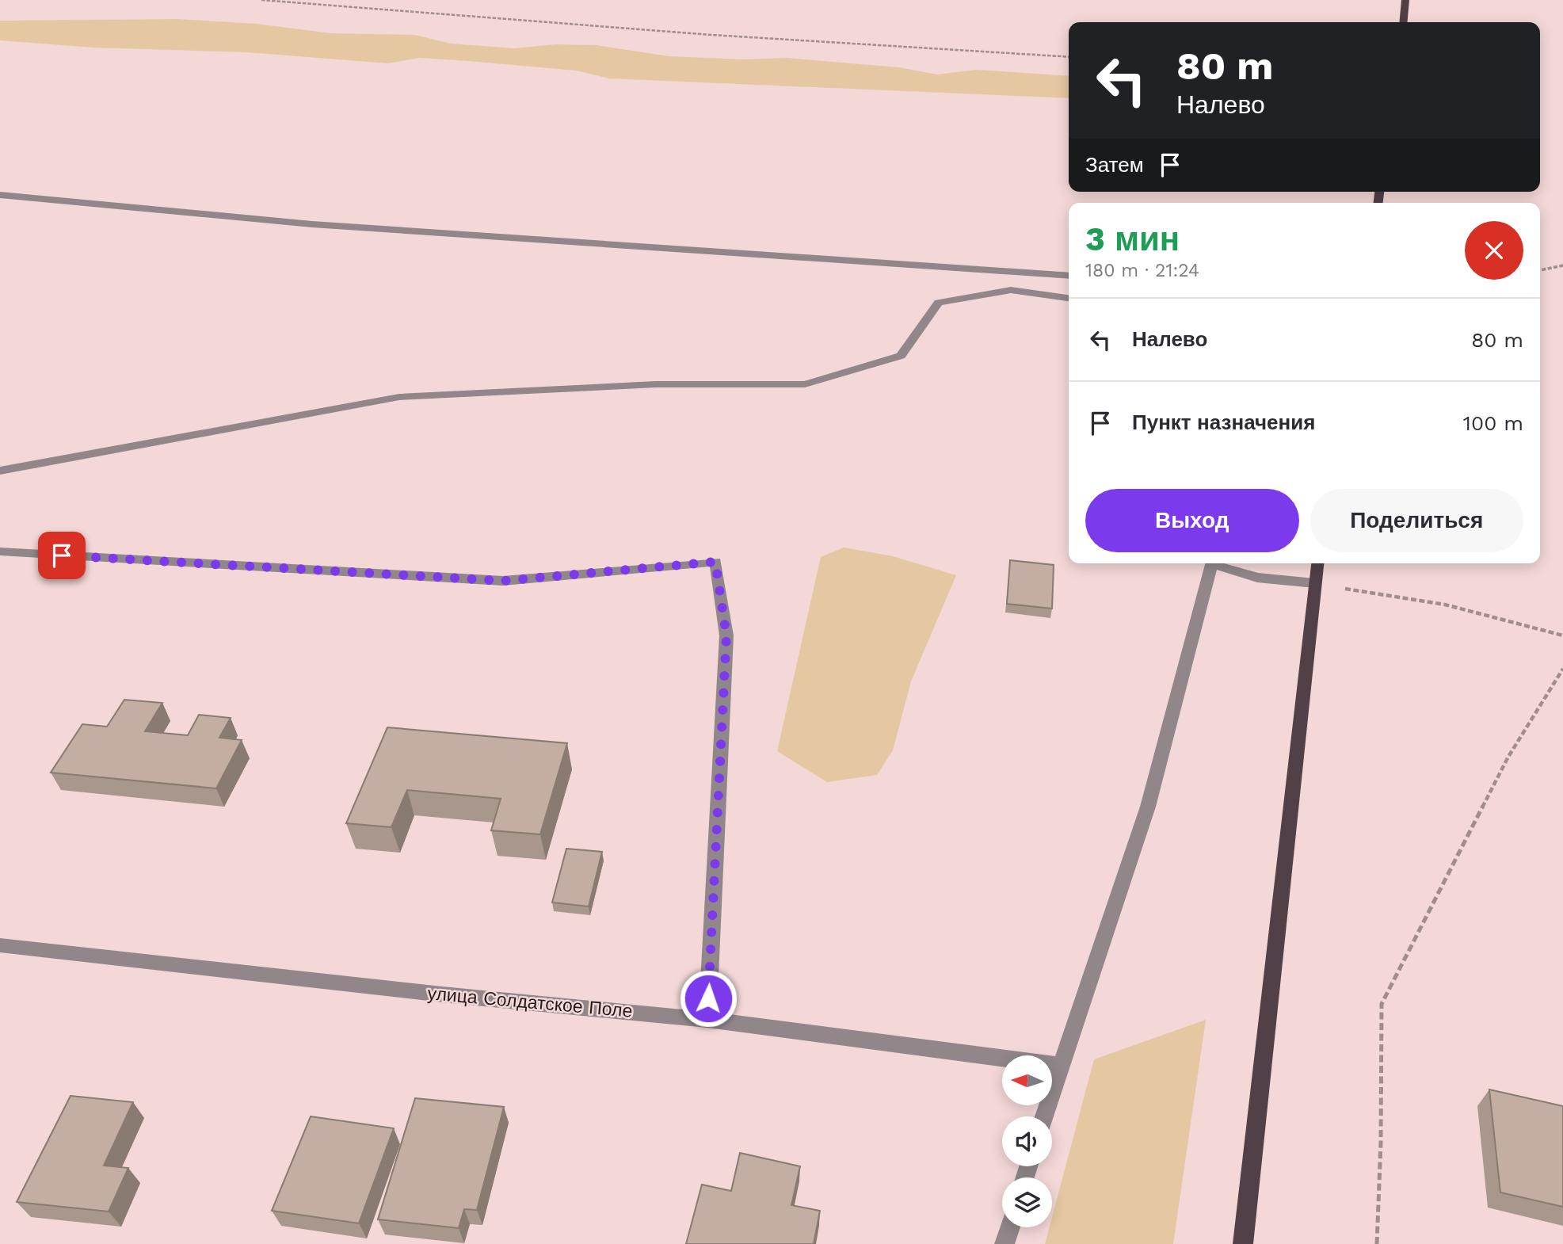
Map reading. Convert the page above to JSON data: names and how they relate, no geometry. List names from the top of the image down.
{
  "streets": {
    "street": ["улица Солдатское Поле"]
  },
  "north": "left",
  "page": {
    "turn": ["80 m", "Налево"],
    "then": "Затем",
    "heading": ["3 мин", "180 m · 21:24"],
    "list": [
      {
        "name": "Налево",
        "value": "80 m"
      },
      {
        "name": "Пункт назначения",
        "value": "100 m"
      }
    ],
    "buttons": ["Выход", "Поделиться"]
  }
}
